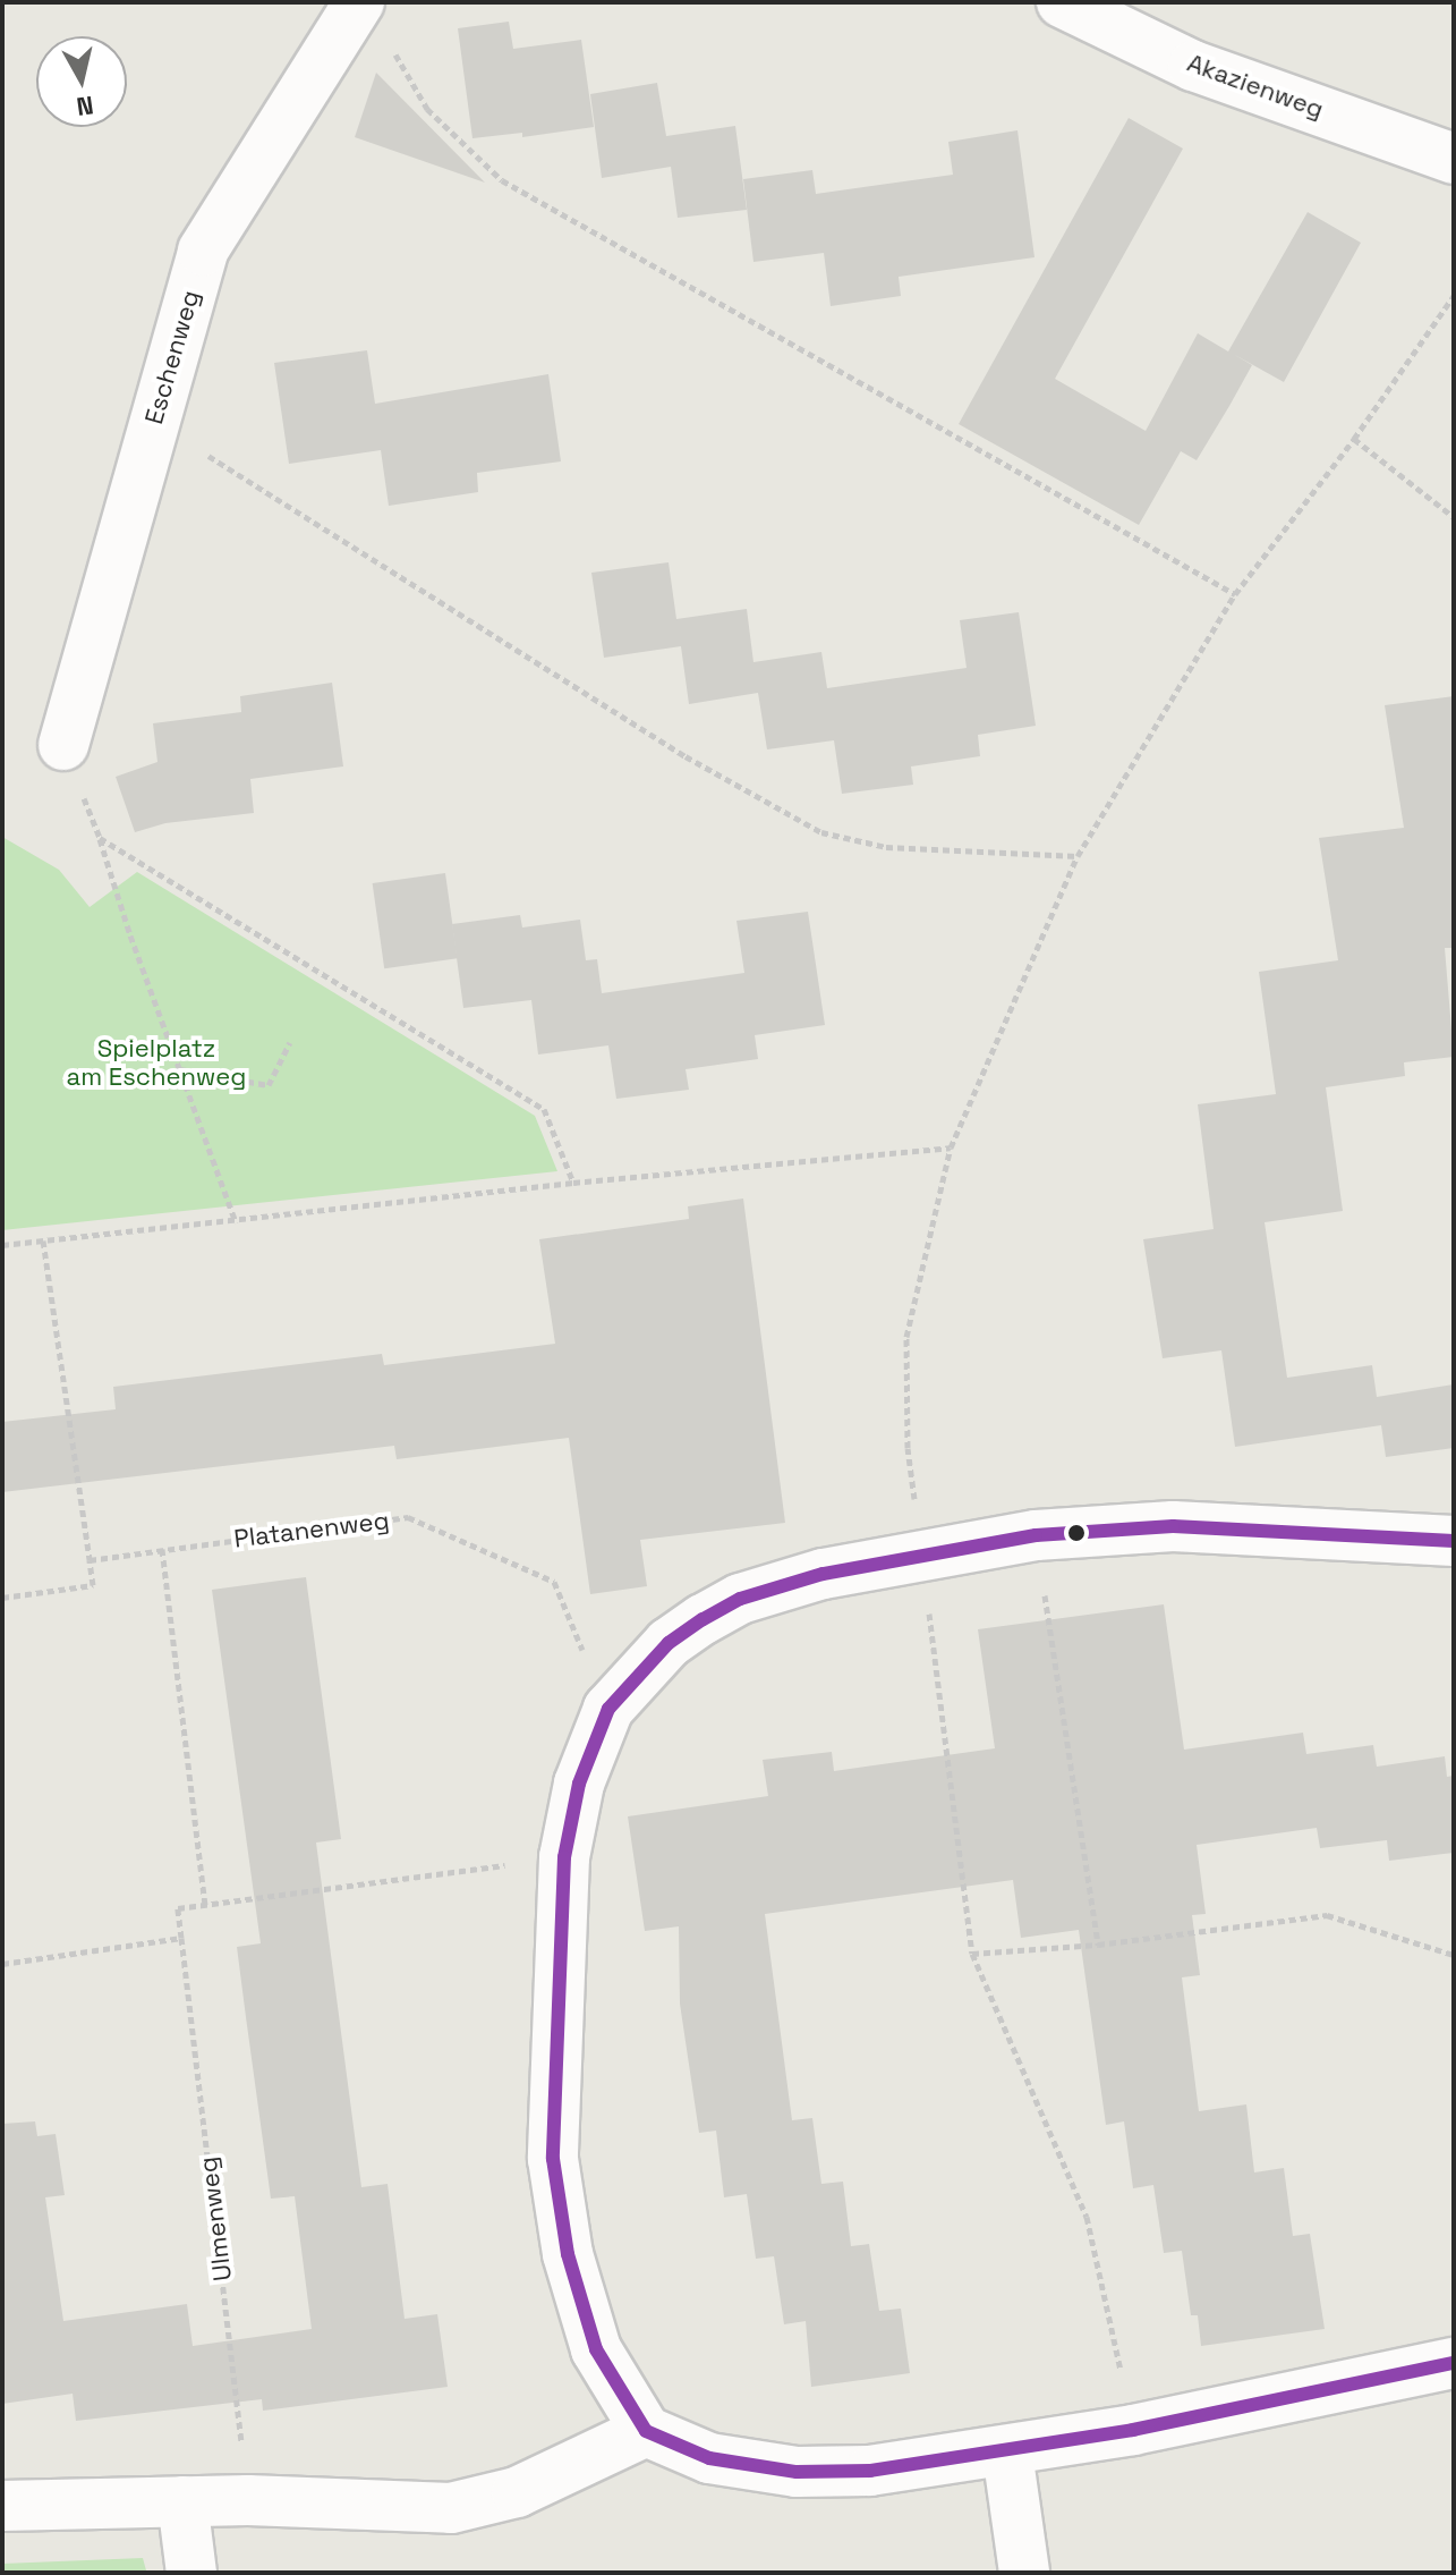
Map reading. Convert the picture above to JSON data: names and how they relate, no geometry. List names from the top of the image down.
{
  "streets": {
    "street": ["Akazienweg", "Eschenweg"],
    "path": ["Platanenweg", "Ulmenweg"]
  },
  "parks": ["Spielplatz am Eschenweg"],
  "north": "bottom"
}
